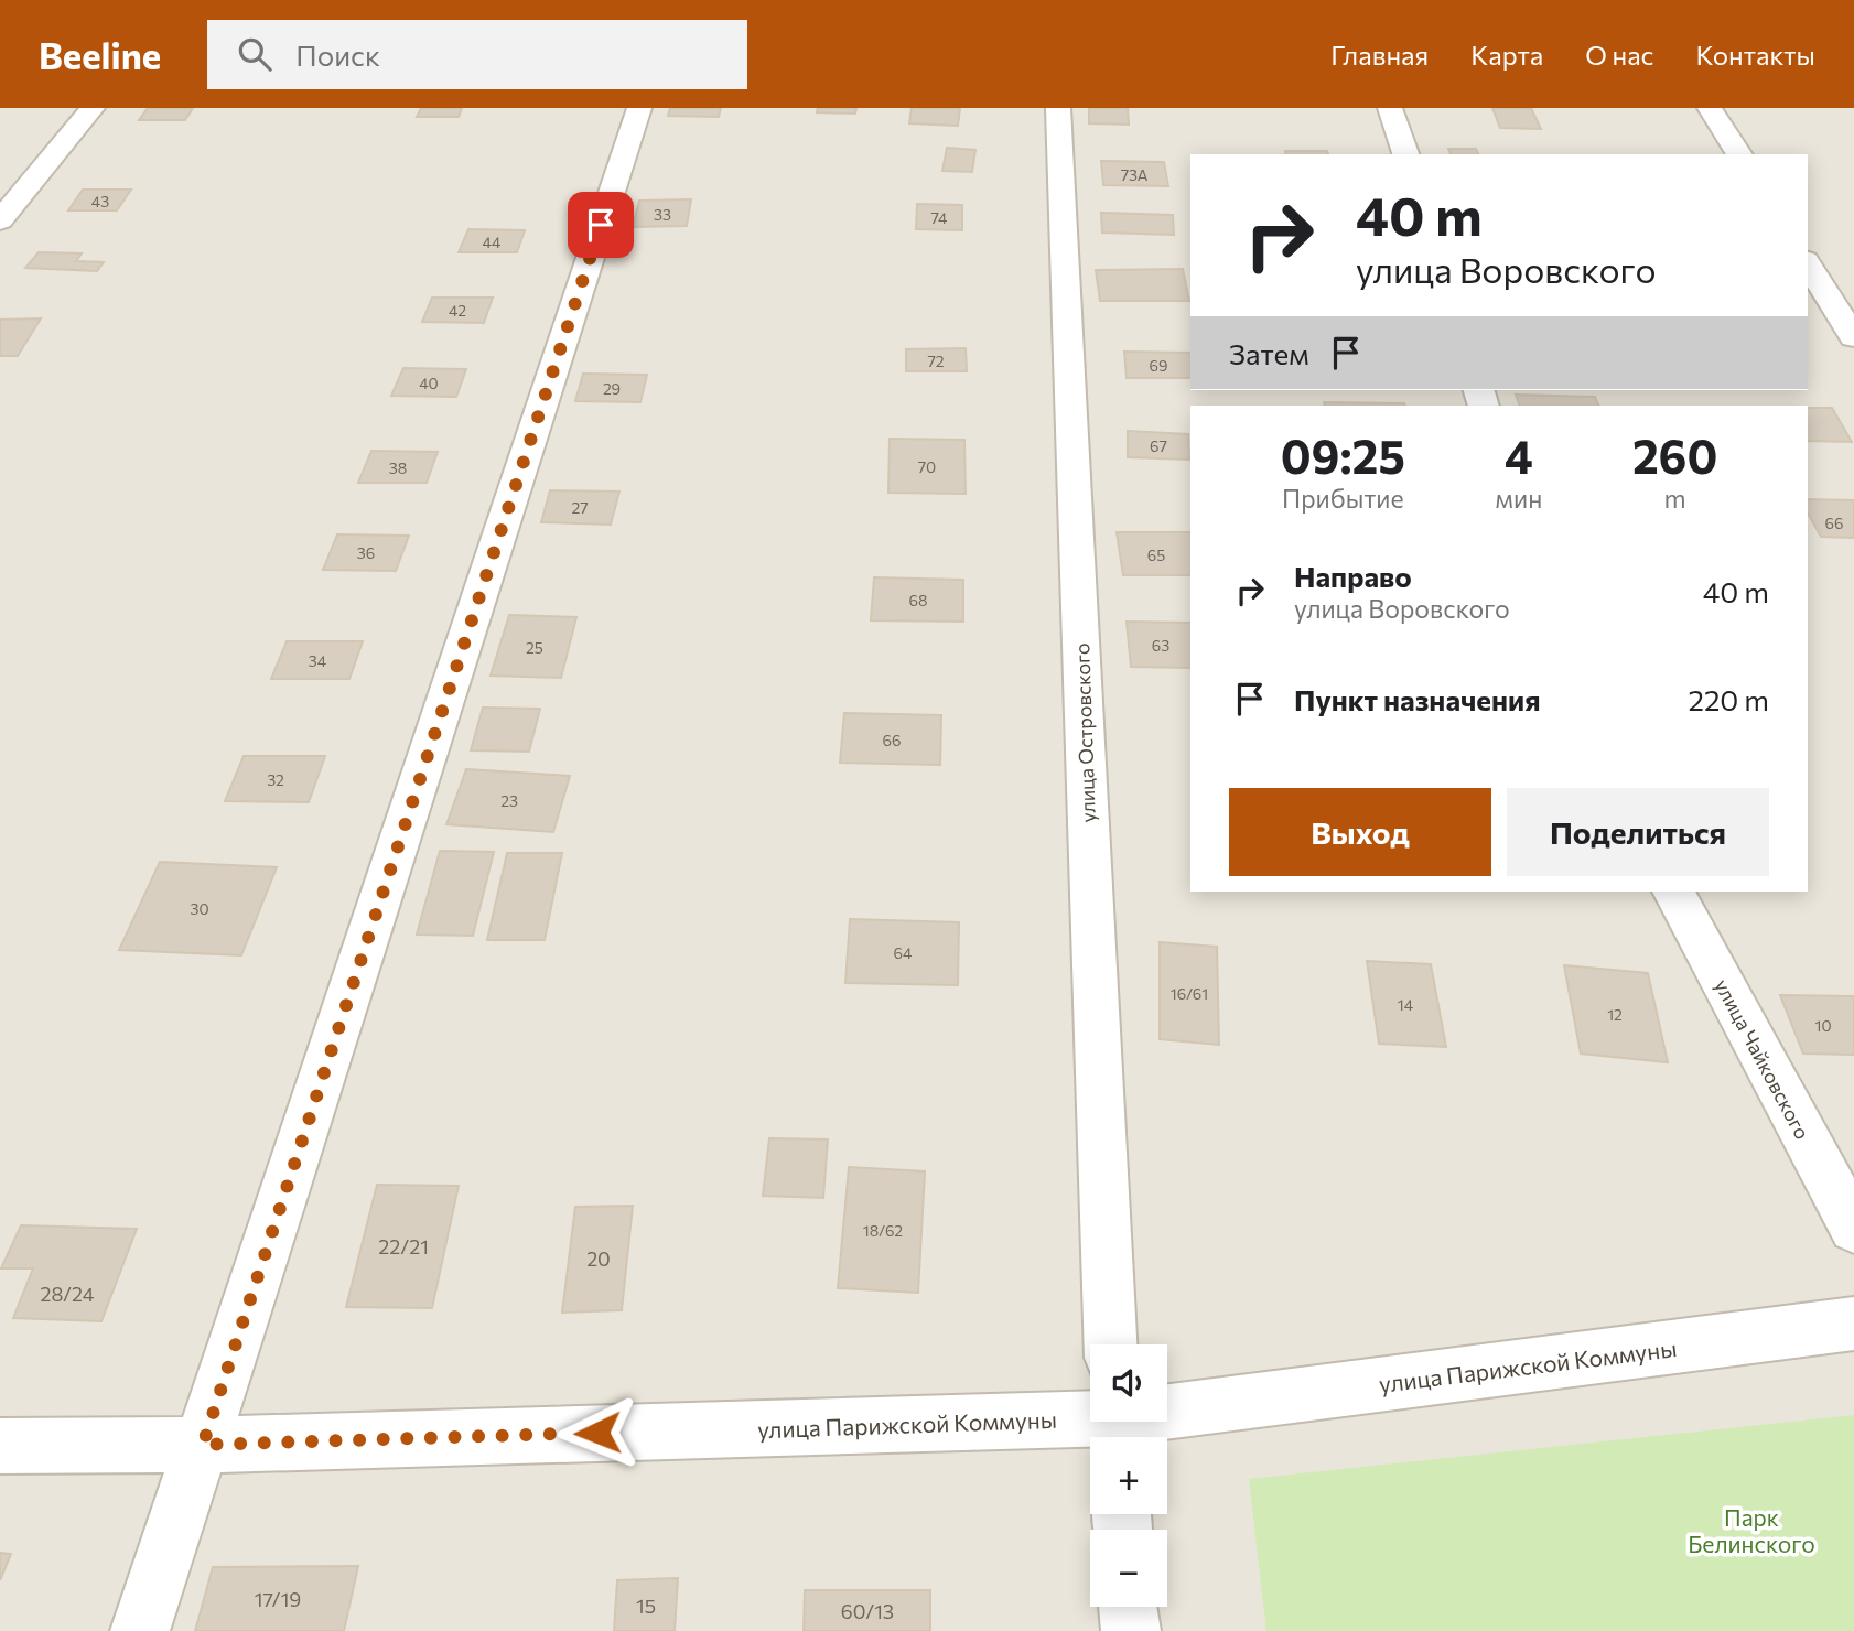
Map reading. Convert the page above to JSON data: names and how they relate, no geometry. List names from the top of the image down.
{
  "streets": {
    "street": ["улица Островского", "улица Чайковского", "улица Парижской Коммуны"]
  },
  "parks": ["Парк Белинского"],
  "house_numbers": [
    "73А",
    "43",
    "33",
    "74",
    "44",
    "42",
    "72",
    "69",
    "40",
    "29",
    "67",
    "70",
    "38",
    "27",
    "66",
    "36",
    "65",
    "68",
    "63",
    "25",
    "34",
    "66",
    "32",
    "23",
    "30",
    "64",
    "16/61",
    "14",
    "12",
    "10",
    "18/62",
    "22/21",
    "20",
    "28/24",
    "17/19",
    "15",
    "60/13"
  ],
  "page": {
    "header": "Beeline",
    "search": "Поиск",
    "nav": [
      "Главная",
      "Карта",
      "О нас",
      "Контакты"
    ],
    "turn": ["40 m", "улица Воровского"],
    "then": "Затем",
    "eta": [
      "09:25",
      "Прибытие",
      "4",
      "мин",
      "260",
      "m"
    ],
    "list": [
      {
        "name": "Направо",
        "note": "улица Воровского",
        "value": "40 m"
      },
      {
        "name": "Пункт назначения",
        "value": "220 m"
      }
    ],
    "buttons": ["Выход", "Поделиться"],
    "map_buttons": ["+", "−"]
  }
}
